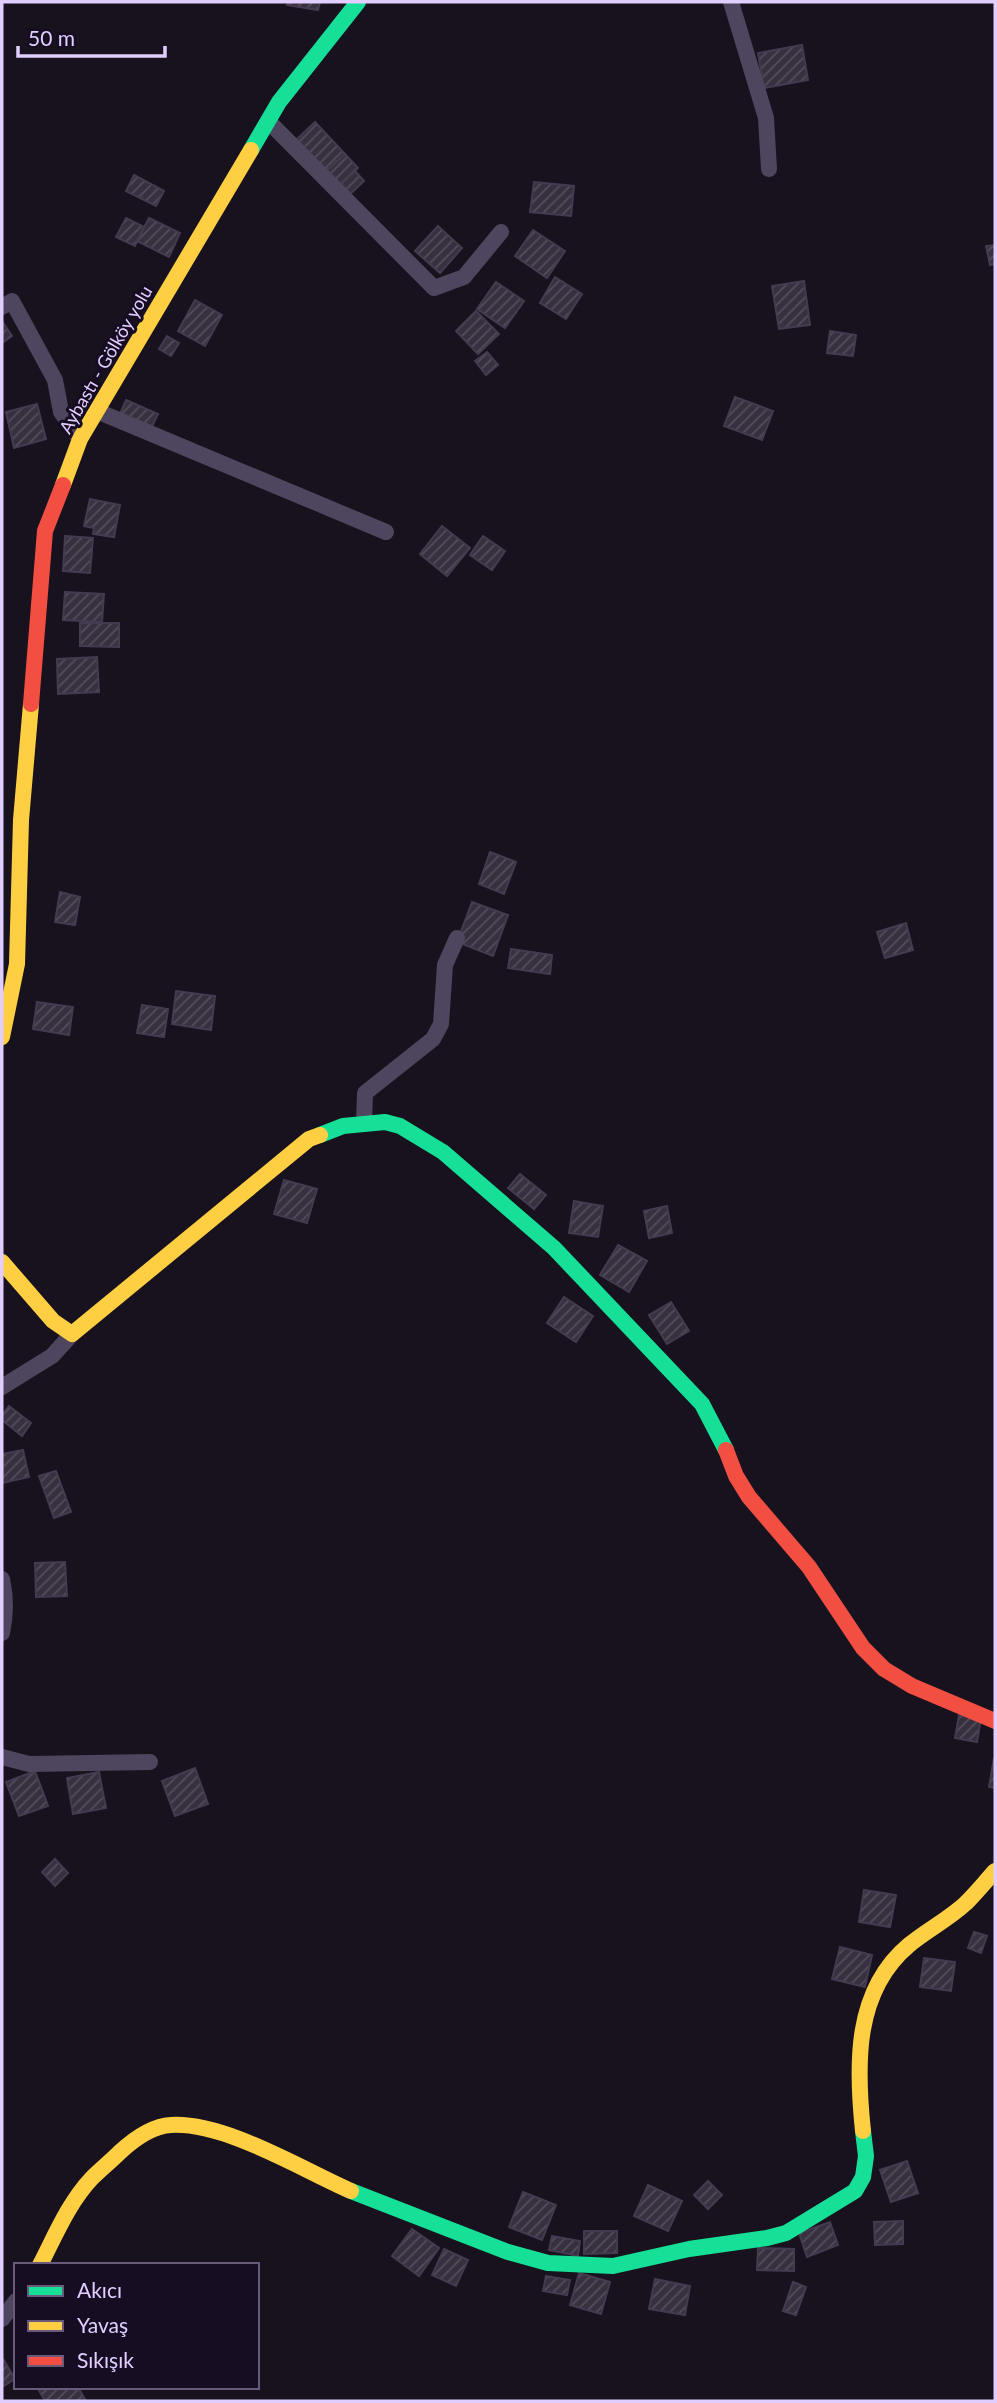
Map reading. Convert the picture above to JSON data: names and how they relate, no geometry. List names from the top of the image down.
{
  "streets": {
    "street": ["Aybastı - Gölköy yolu"]
  },
  "legend": ["Akıcı", "Yavaş", "Sıkışık"],
  "scale_bar": "50 m"
}
